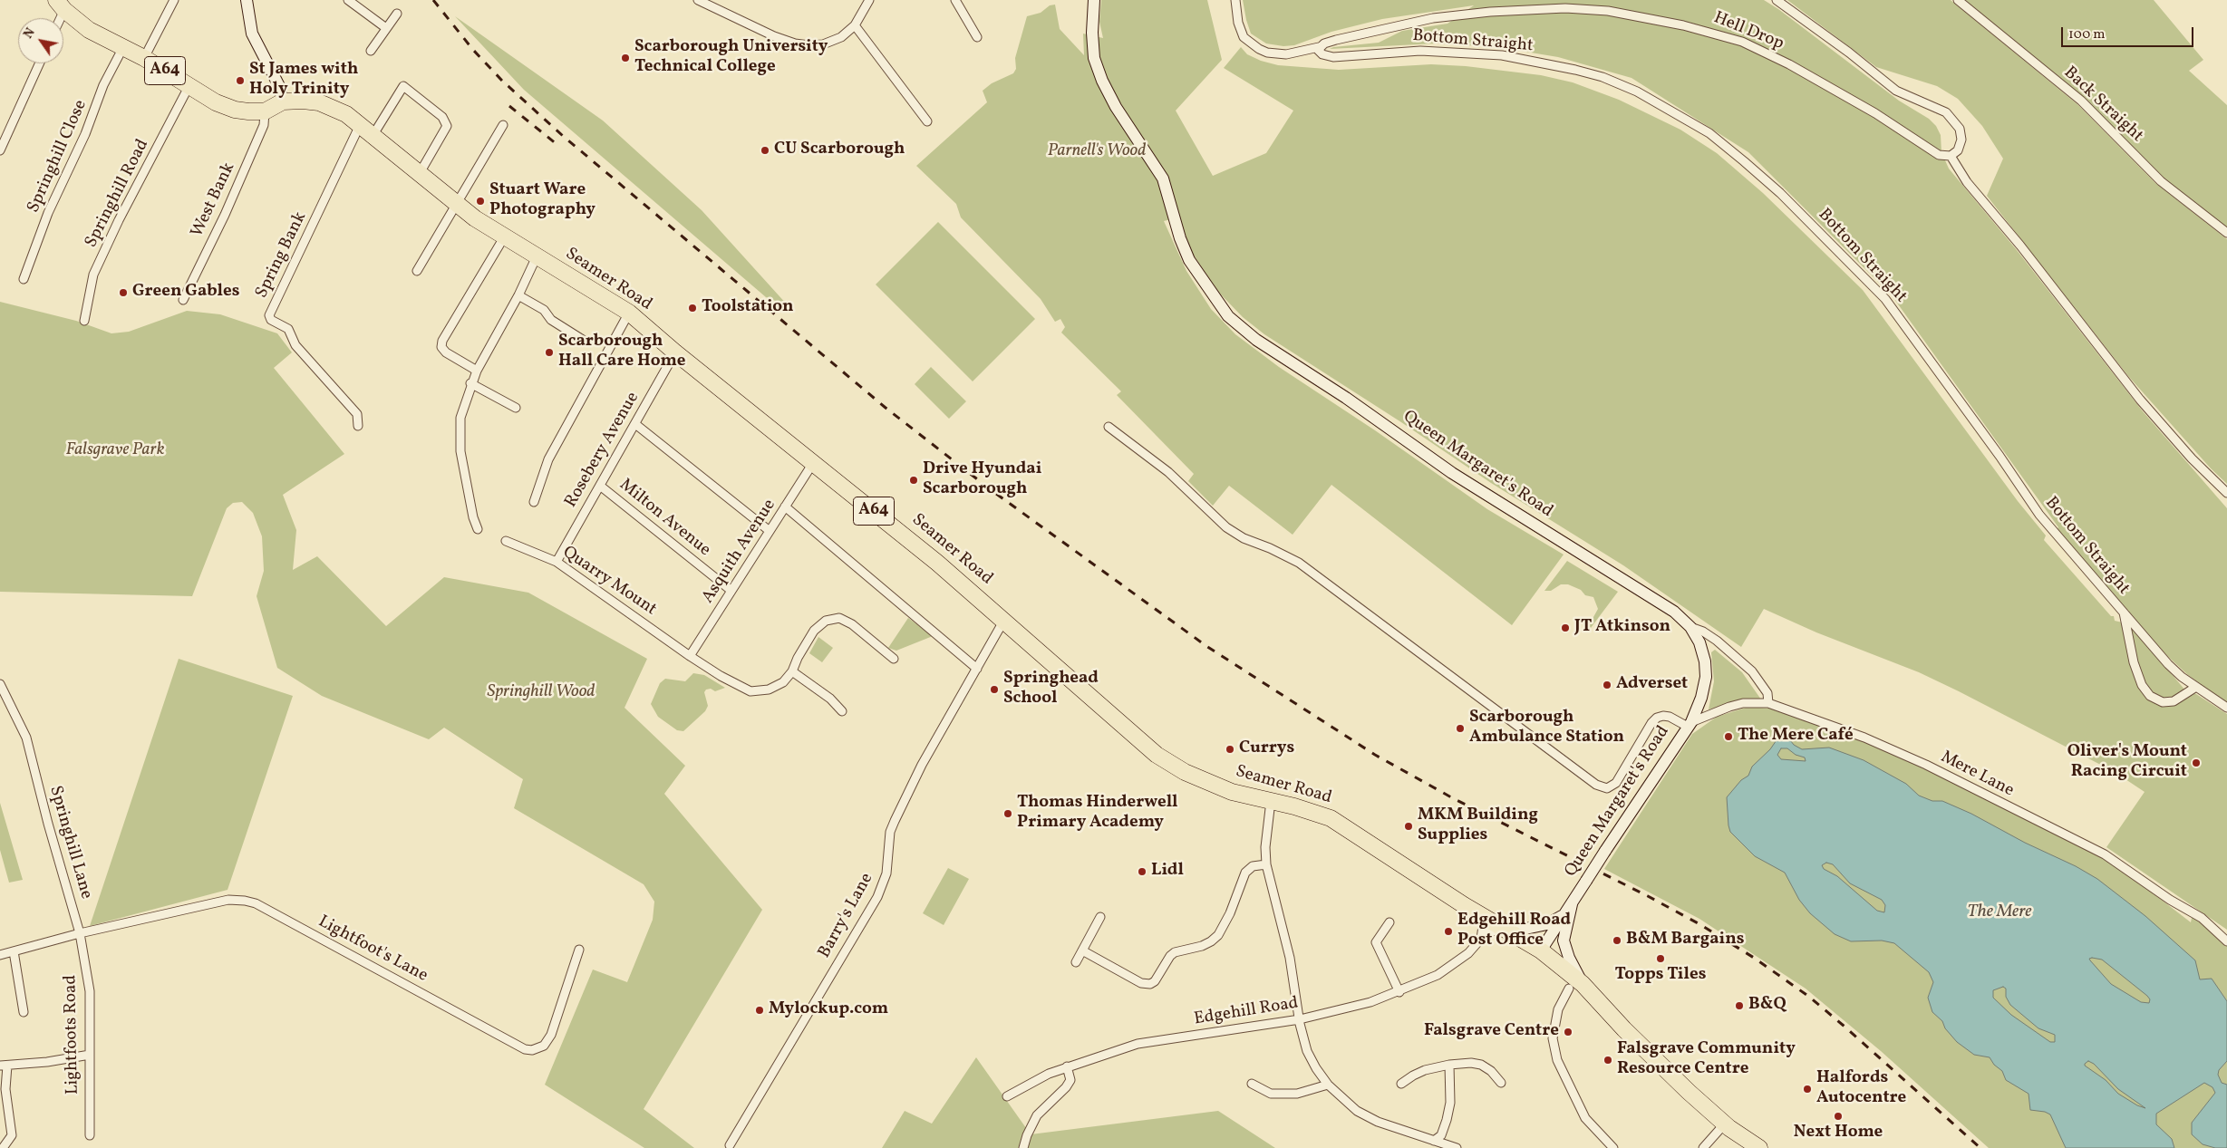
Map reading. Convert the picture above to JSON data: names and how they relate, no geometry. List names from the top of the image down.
{
  "streets": {
    "highway": ["A64", "Seamer Road"],
    "main road": ["Queen Margaret's Road"],
    "street": [
      "Hell Drop",
      "Bottom Straight",
      "Back Straight",
      "Springhill Close",
      "Springhill Road",
      "West Bank",
      "Spring Bank",
      "Rosebery Avenue",
      "Milton Avenue",
      "Asquith Avenue",
      "Quarry Mount",
      "Mere Lane",
      "Springhill Lane",
      "Barry's Lane",
      "Lightfoot's Lane",
      "Edgehill Road",
      "Lightfoots Road"
    ]
  },
  "crossings": [
    ["Hell Drop", "Bottom Straight"],
    ["A64", "Springhill Close"],
    ["A64", "Springhill Road"],
    ["A64", "West Bank"],
    ["Spring Bank", "Seamer Road"],
    ["Seamer Road", "Rosebery Avenue"],
    ["Seamer Road", "Queen Margaret's Road"],
    ["Seamer Road", "Asquith Avenue"],
    ["Seamer Road", "Barry's Lane"],
    ["Seamer Road", "Edgehill Road"],
    ["Rosebery Avenue", "Milton Avenue"],
    ["Rosebery Avenue", "Quarry Mount"],
    ["Queen Margaret's Road", "Mere Lane"],
    ["Milton Avenue", "Asquith Avenue"],
    ["Asquith Avenue", "Quarry Mount"],
    ["Springhill Lane", "Lightfoot's Lane"],
    ["Springhill Lane", "Lightfoots Road"],
    ["Lightfoot's Lane", "Lightfoots Road"]
  ],
  "water": ["The Mere"],
  "parks": ["Parnell's Wood", "Falsgrave Park", "Springhill Wood"],
  "places": [
    "Scarborough University Technical College",
    "St James with Holy Trinity",
    "CU Scarborough",
    "Stuart Ware Photography",
    "Green Gables",
    "Toolstation",
    "Scarborough Hall Care Home",
    "Drive Hyundai Scarborough",
    "JT Atkinson",
    "Adverset",
    "Springhead School",
    "Scarborough Ambulance Station",
    "The Mere Café",
    "Currys",
    "Oliver's Mount Racing Circuit",
    "Thomas Hinderwell Primary Academy",
    "MKM Building Supplies",
    "Lidl",
    "Edgehill Road Post Office",
    "B&M Bargains",
    "Topps Tiles",
    "B&Q",
    "Mylockup.com",
    "Falsgrave Centre",
    "Falsgrave Community Resource Centre",
    "Halfords Autocentre",
    "Next Home"
  ],
  "scale_bar": "100 m",
  "north": "top left"
}
